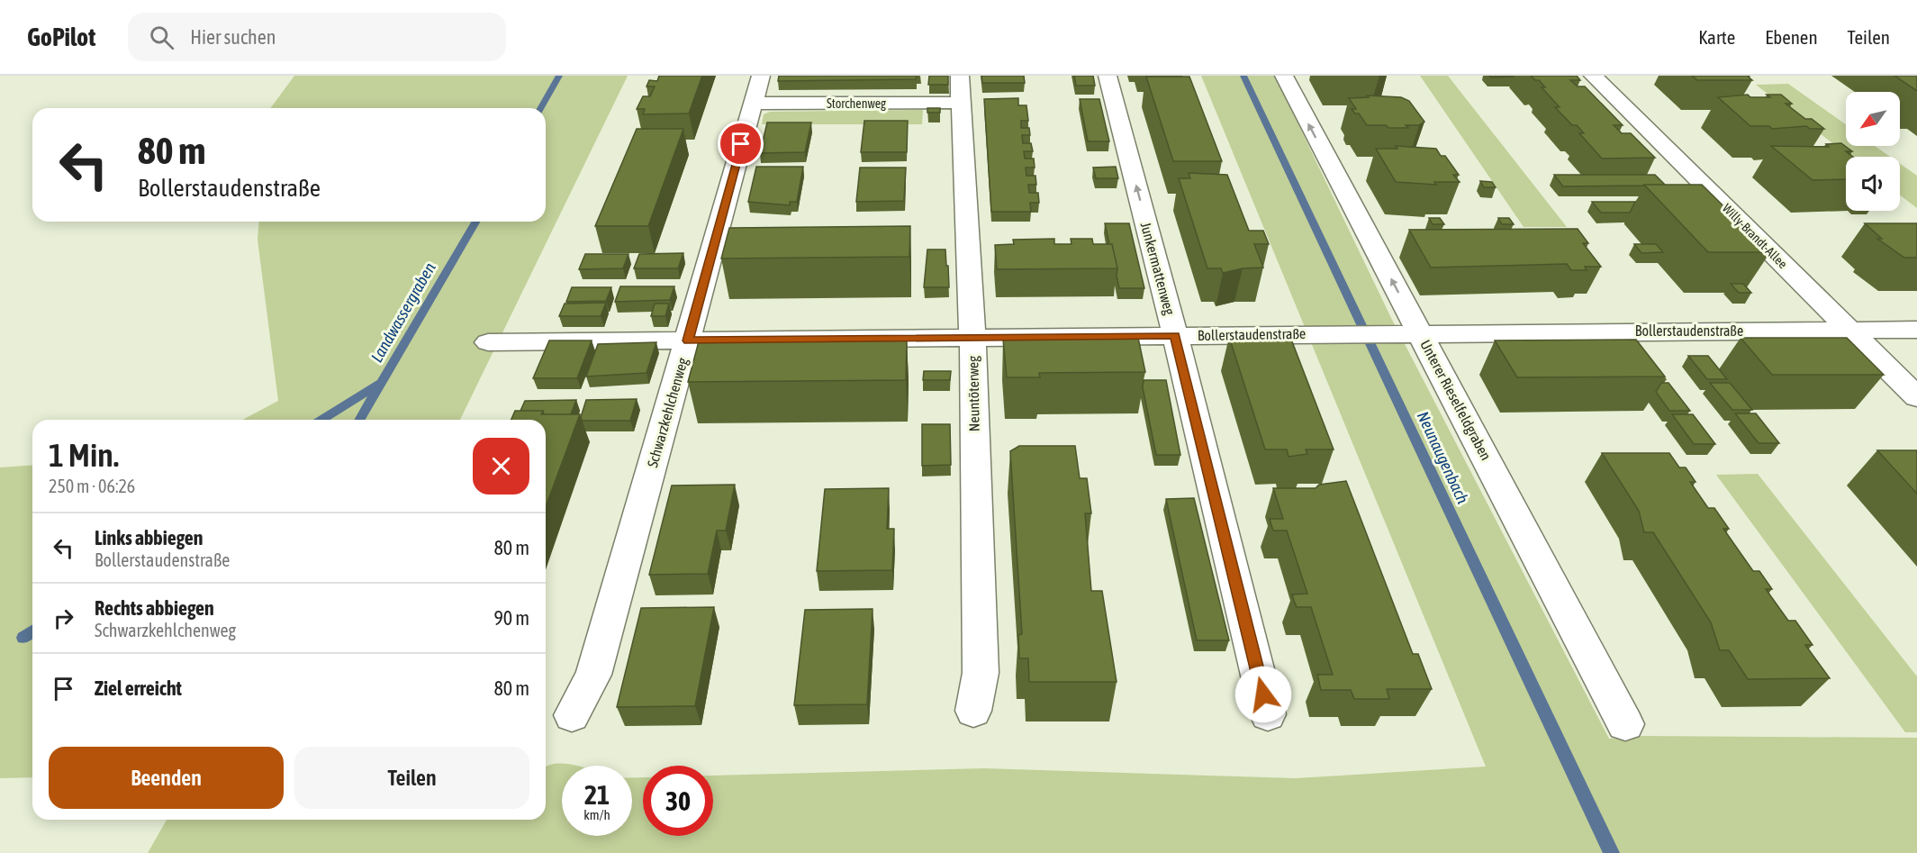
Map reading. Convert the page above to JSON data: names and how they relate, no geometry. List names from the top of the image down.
{
  "streets": {
    "street": [
      "Storchenweg",
      "Willy-Brandt-Allee",
      "Junkermattenweg",
      "Bollerstaudenstraße",
      "Neuntöterweg",
      "Unterer Rieselfeldgraben",
      "Schwarzkehlchenweg"
    ]
  },
  "crossings": [
    ["Storchenweg", "Neuntöterweg"],
    ["Storchenweg", "Schwarzkehlchenweg"],
    ["Willy-Brandt-Allee", "Bollerstaudenstraße"],
    ["Junkermattenweg", "Bollerstaudenstraße"],
    ["Bollerstaudenstraße", "Neuntöterweg"],
    ["Bollerstaudenstraße", "Unterer Rieselfeldgraben"],
    ["Bollerstaudenstraße", "Schwarzkehlchenweg"]
  ],
  "one_way": ["Junkermattenweg", "Unterer Rieselfeldgraben"],
  "water": ["Landwassergraben", "Neunaugenbach"],
  "north": "bottom left",
  "page": {
    "header": "GoPilot",
    "search": "Hier suchen",
    "nav": ["Karte", "Ebenen", "Teilen"],
    "turn": ["80 m", "Bollerstaudenstraße"],
    "heading": ["1 Min.", "250 m · 06:26"],
    "list": [
      {
        "name": "Links abbiegen",
        "note": "Bollerstaudenstraße",
        "value": "80 m"
      },
      {
        "name": "Rechts abbiegen",
        "note": "Schwarzkehlchenweg",
        "value": "90 m"
      },
      {
        "name": "Ziel erreicht",
        "value": "80 m"
      }
    ],
    "buttons": ["Beenden", "Teilen"],
    "speed": "21 km/h",
    "limit": "30"
  }
}
